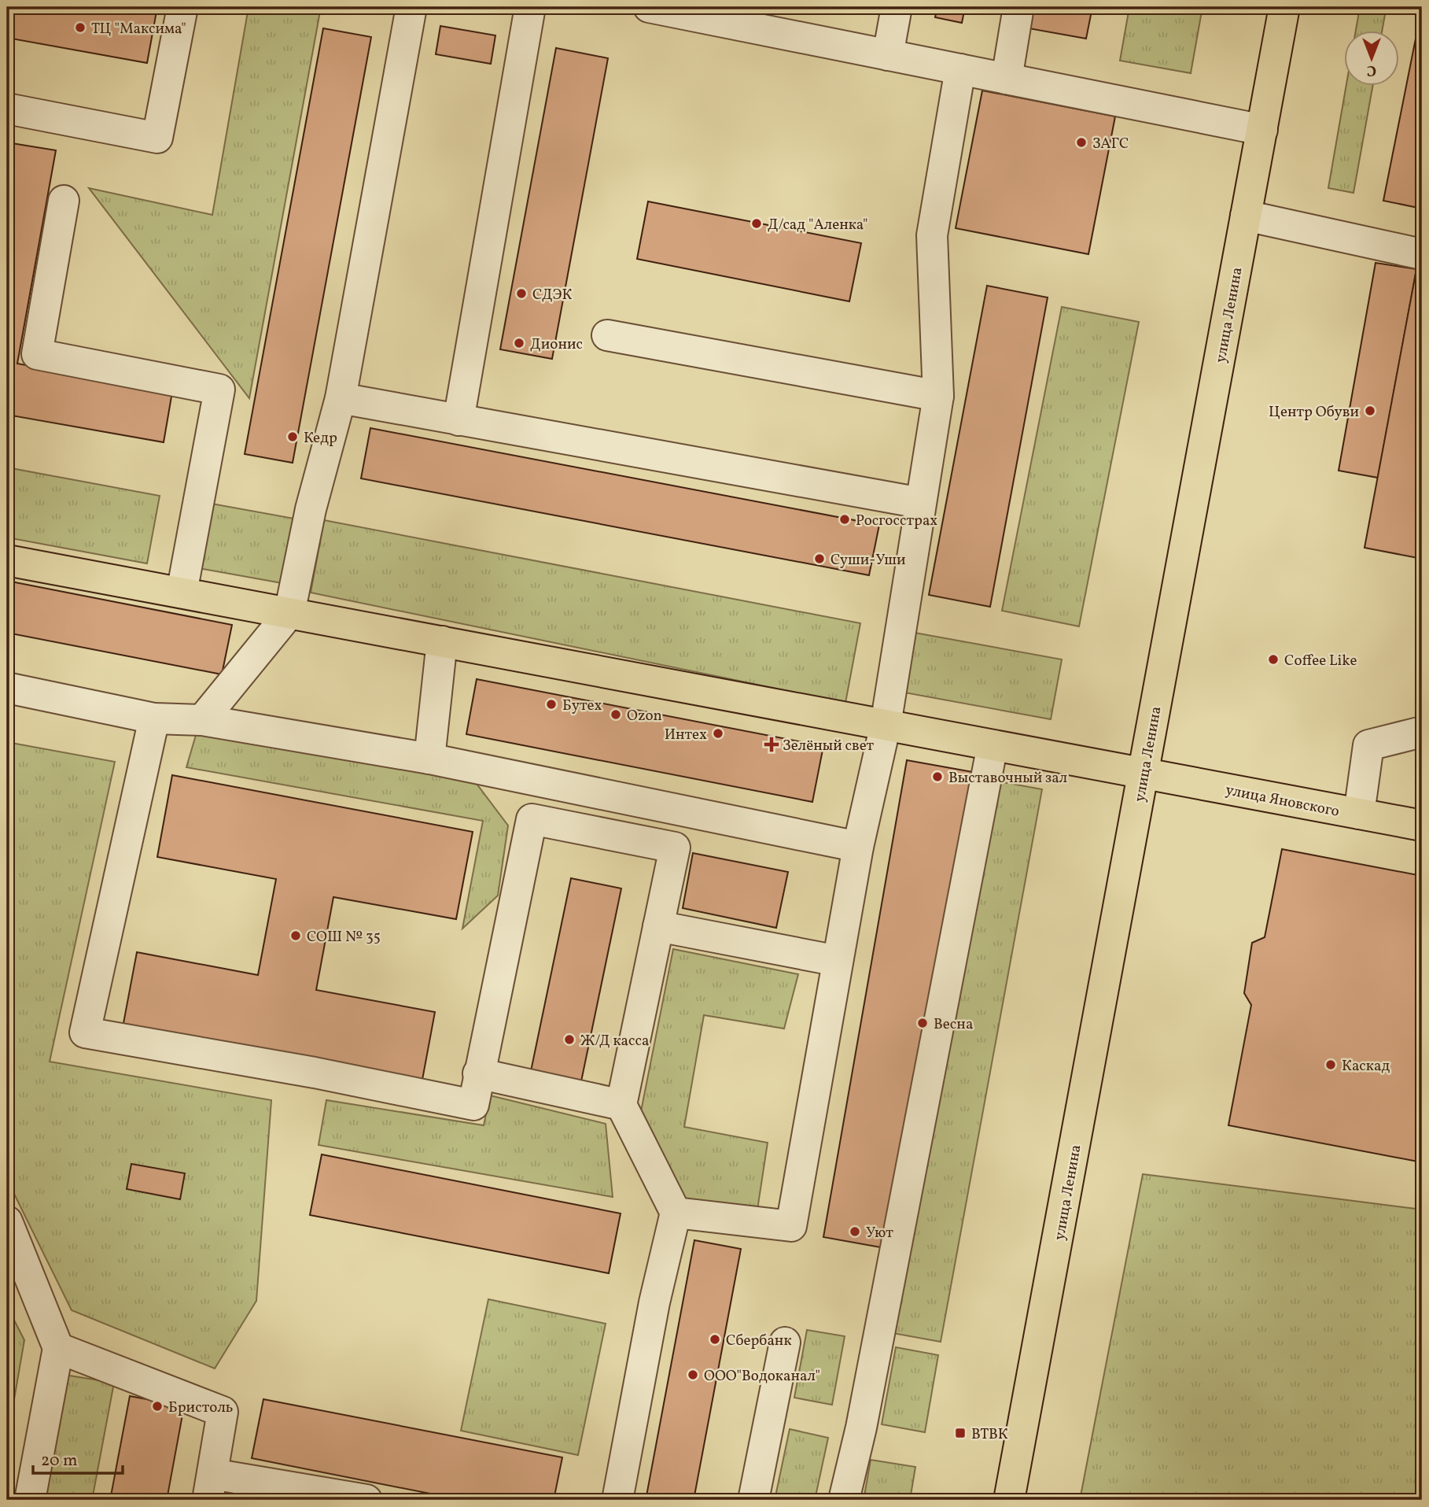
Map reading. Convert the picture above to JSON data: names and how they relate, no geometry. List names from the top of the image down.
{
  "streets": {
    "main road": ["улица Ленина", "улица Яновского"]
  },
  "crossings": [
    ["улица Ленина", "улица Яновского"]
  ],
  "places": {
    "other": [
      "ТЦ \"Максима\"",
      "ЗАГС",
      "Д/сад \"Аленка\"",
      "СДЭК",
      "Дионис",
      "Центр Обуви",
      "Кедр",
      "Росгосстрах",
      "Суши-Уши",
      "Coffee Like",
      "Бутех",
      "Ozon",
      "Интех",
      "Выставочный зал",
      "СОШ № 35",
      "Весна",
      "Ж/Д касса",
      "Каскад",
      "Уют",
      "Сбербанк",
      "ООО\"Водоканал\"",
      "Бристоль"
    ],
    "health": ["Зелёный свет"],
    "transit": ["ВТВК"]
  },
  "scale_bar": "20 m",
  "north": "bottom"
}
